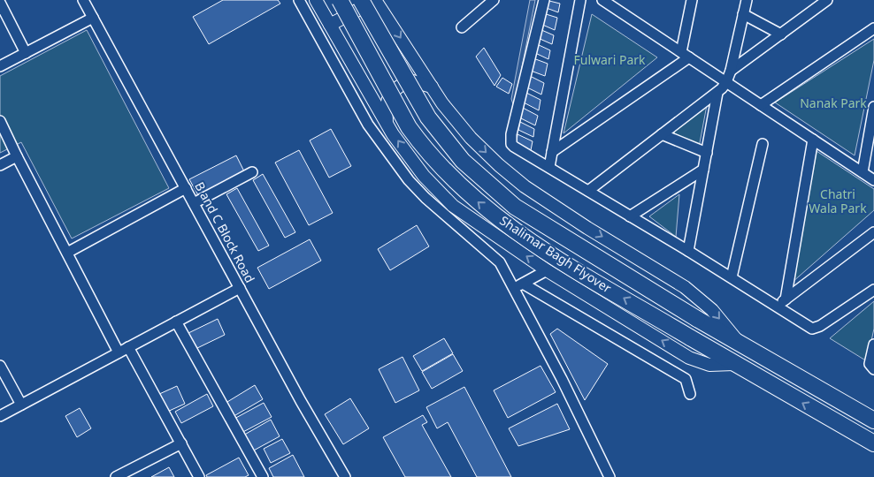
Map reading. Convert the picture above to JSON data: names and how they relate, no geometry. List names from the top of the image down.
{
  "streets": {
    "main road": ["Shalimar Bagh Flyover"],
    "street": ["B and C Block Road"]
  },
  "parks": ["Fulwari Park", "Nanak Park", "Chatri Wala Park"]
}
